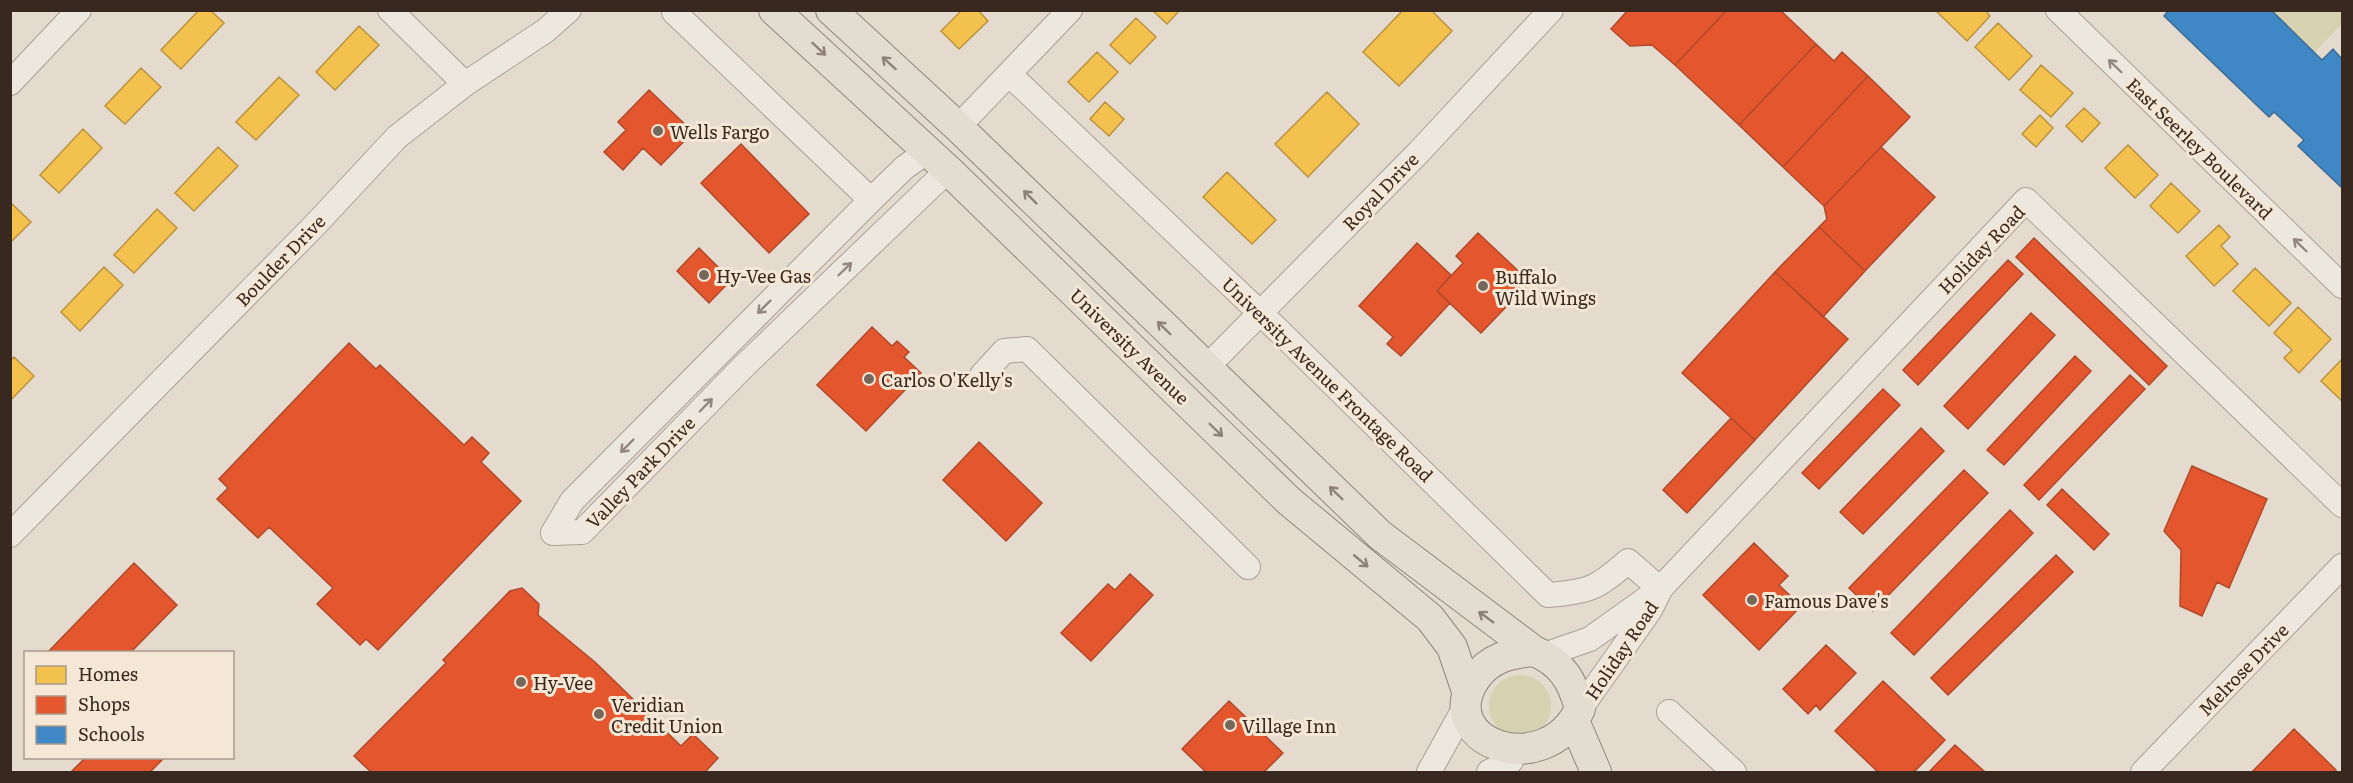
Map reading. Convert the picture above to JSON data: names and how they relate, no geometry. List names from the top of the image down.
{
  "streets": {
    "main road": ["University Avenue"],
    "street": [
      "East Seerley Boulevard",
      "Royal Drive",
      "Holiday Road",
      "Boulder Drive",
      "University Avenue Frontage Road",
      "Valley Park Drive",
      "Melrose Drive"
    ]
  },
  "crossings": [
    ["Royal Drive", "University Avenue"],
    ["Royal Drive", "University Avenue Frontage Road"],
    ["Holiday Road", "University Avenue"],
    ["Holiday Road", "University Avenue Frontage Road"],
    ["University Avenue", "Valley Park Drive"]
  ],
  "one_way": ["East Seerley Boulevard"],
  "places": [
    "Wells Fargo",
    "Hy-Vee Gas",
    "Buffalo Wild Wings",
    "Carlos O'Kelly's",
    "Famous Dave's",
    "Hy-Vee",
    "Veridian Credit Union",
    "Village Inn"
  ],
  "legend": ["Homes", "Shops", "Schools"]
}
